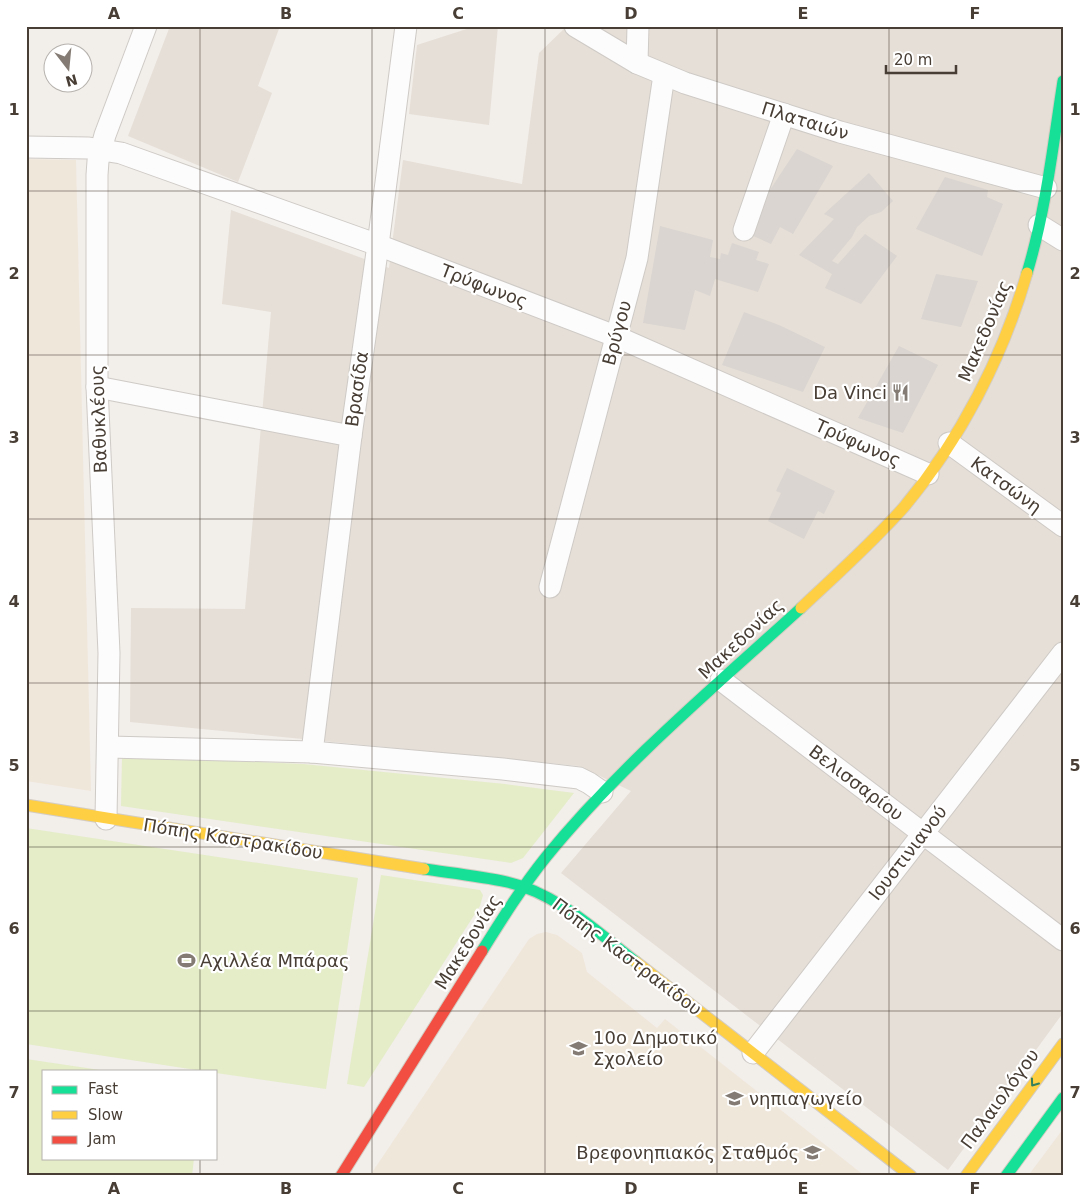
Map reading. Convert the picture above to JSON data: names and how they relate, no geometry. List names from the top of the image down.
{
  "streets": {
    "street": [
      "Πλαταιών",
      "Τρύφωνος",
      "Μακεδονίας",
      "Βρύγου",
      "Βρασίδα",
      "Βαθυκλέους",
      "Κατσώνη",
      "Βελισσαρίου",
      "Πόπης Καστρακίδου",
      "Ιουστινιανού",
      "Παλαιολόγου"
    ]
  },
  "crossings": [
    ["Πλαταιών", "Μακεδονίας"],
    ["Πλαταιών", "Βρύγου"],
    ["Τρύφωνος", "Μακεδονίας"],
    ["Τρύφωνος", "Βρύγου"],
    ["Τρύφωνος", "Βρασίδα"],
    ["Τρύφωνος", "Βαθυκλέους"],
    ["Μακεδονίας", "Κατσώνη"],
    ["Μακεδονίας", "Βελισσαρίου"],
    ["Μακεδονίας", "Πόπης Καστρακίδου"],
    ["Βαθυκλέους", "Πόπης Καστρακίδου"],
    ["Βελισσαρίου", "Ιουστινιανού"],
    ["Πόπης Καστρακίδου", "Ιουστινιανού"]
  ],
  "places": {
    "restaurant": ["Da Vinci"],
    "sports": ["Αχιλλέα Μπάρας"],
    "school or university": ["10ο Δημοτικό Σχολείο", "νηπιαγωγείο", "Βρεφονηπιακός Σταθμός"]
  },
  "legend": ["Fast", "Slow", "Jam"],
  "scale_bar": "20 m",
  "north": "bottom",
  "grid": {
    "columns": [
      "A",
      "B",
      "C",
      "D",
      "E",
      "F"
    ],
    "rows": [
      "1",
      "2",
      "3",
      "4",
      "5",
      "6",
      "7"
    ]
  }
}
